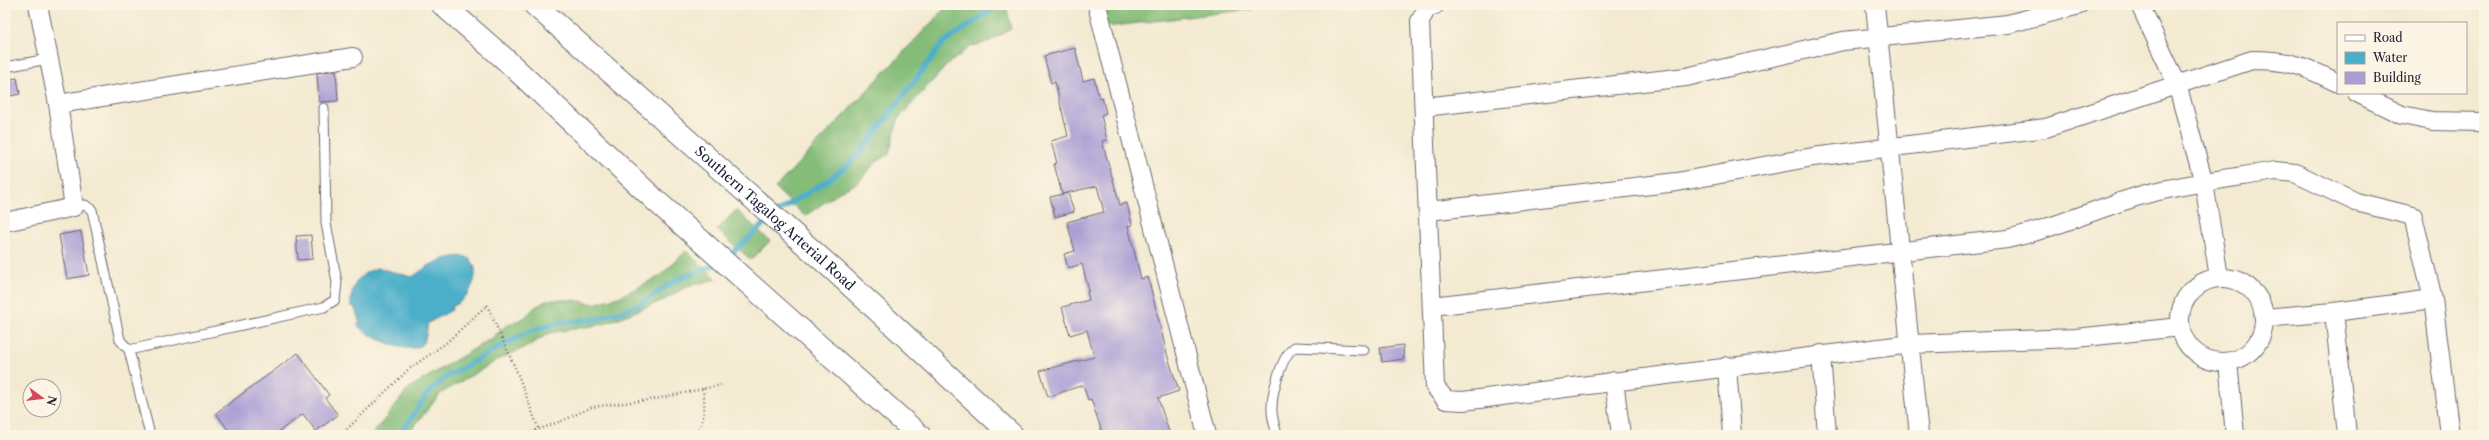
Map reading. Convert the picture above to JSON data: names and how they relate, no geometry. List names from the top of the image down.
{
  "streets": {
    "highway": ["Southern Tagalog Arterial Road"]
  },
  "legend": ["Road", "Water", "Building"],
  "north": "right"
}
